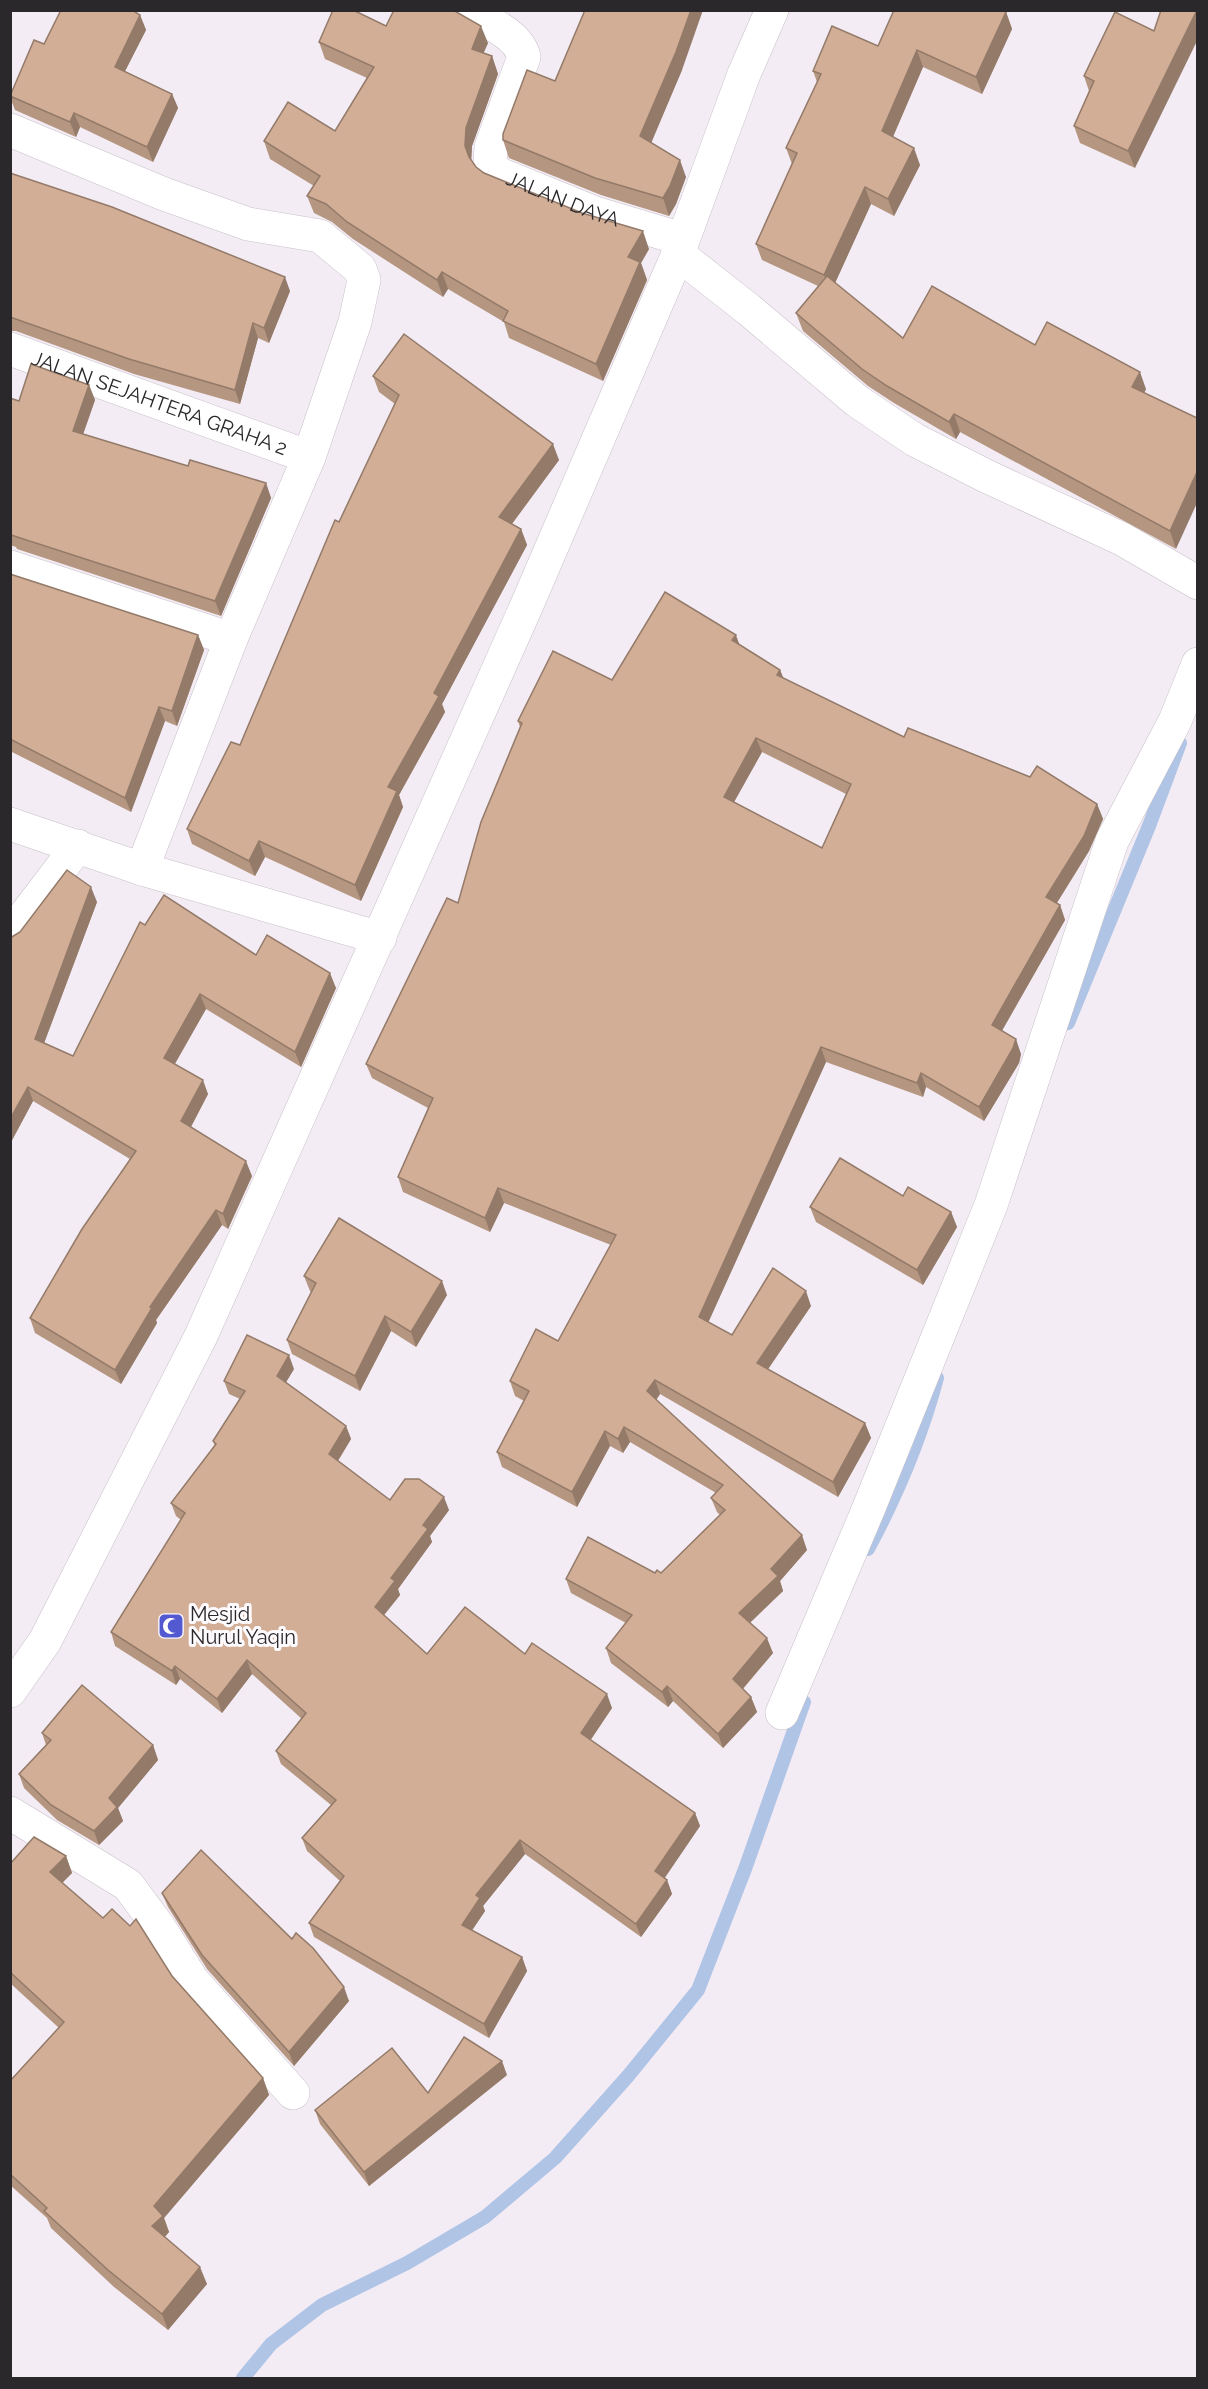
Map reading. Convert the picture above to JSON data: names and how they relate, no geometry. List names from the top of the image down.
{
  "streets": {
    "street": ["JALAN DAYA", "JALAN SEJAHTERA GRAHA 2"]
  },
  "places": {
    "mosque": ["Mesjid Nurul Yaqin"]
  }
}
